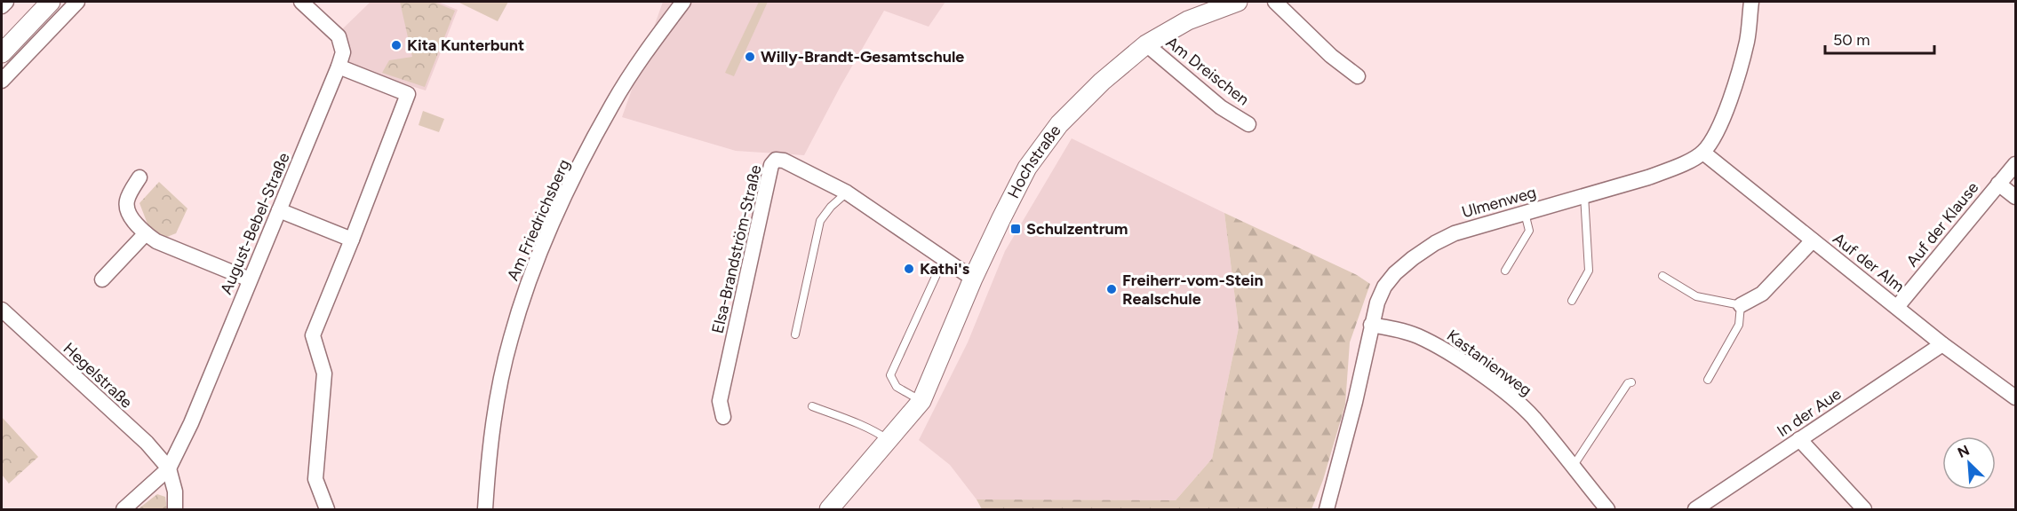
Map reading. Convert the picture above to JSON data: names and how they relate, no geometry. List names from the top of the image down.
{
  "streets": {
    "street": [
      "Am Dreischen",
      "Hochstraße",
      "Ulmenweg",
      "Am Friedrichsberg",
      "August-Bebel-Straße",
      "Auf der Klause",
      "Elsa-Brandström-Straße",
      "Auf der Alm",
      "Kastanienweg",
      "Hegelstraße",
      "In der Aue"
    ]
  },
  "crossings": [
    ["Am Dreischen", "Hochstraße"],
    ["Hochstraße", "Elsa-Brandström-Straße"],
    ["Ulmenweg", "Auf der Alm"],
    ["Ulmenweg", "Kastanienweg"],
    ["August-Bebel-Straße", "Hegelstraße"],
    ["Auf der Klause", "Auf der Alm"],
    ["Auf der Alm", "In der Aue"]
  ],
  "places": {
    "other": [
      "Kita Kunterbunt",
      "Willy-Brandt-Gesamtschule",
      "Kathi's",
      "Freiherr-vom-Stein Realschule"
    ],
    "transit": ["Schulzentrum"]
  },
  "scale_bar": "50 m",
  "north": "top left"
}
